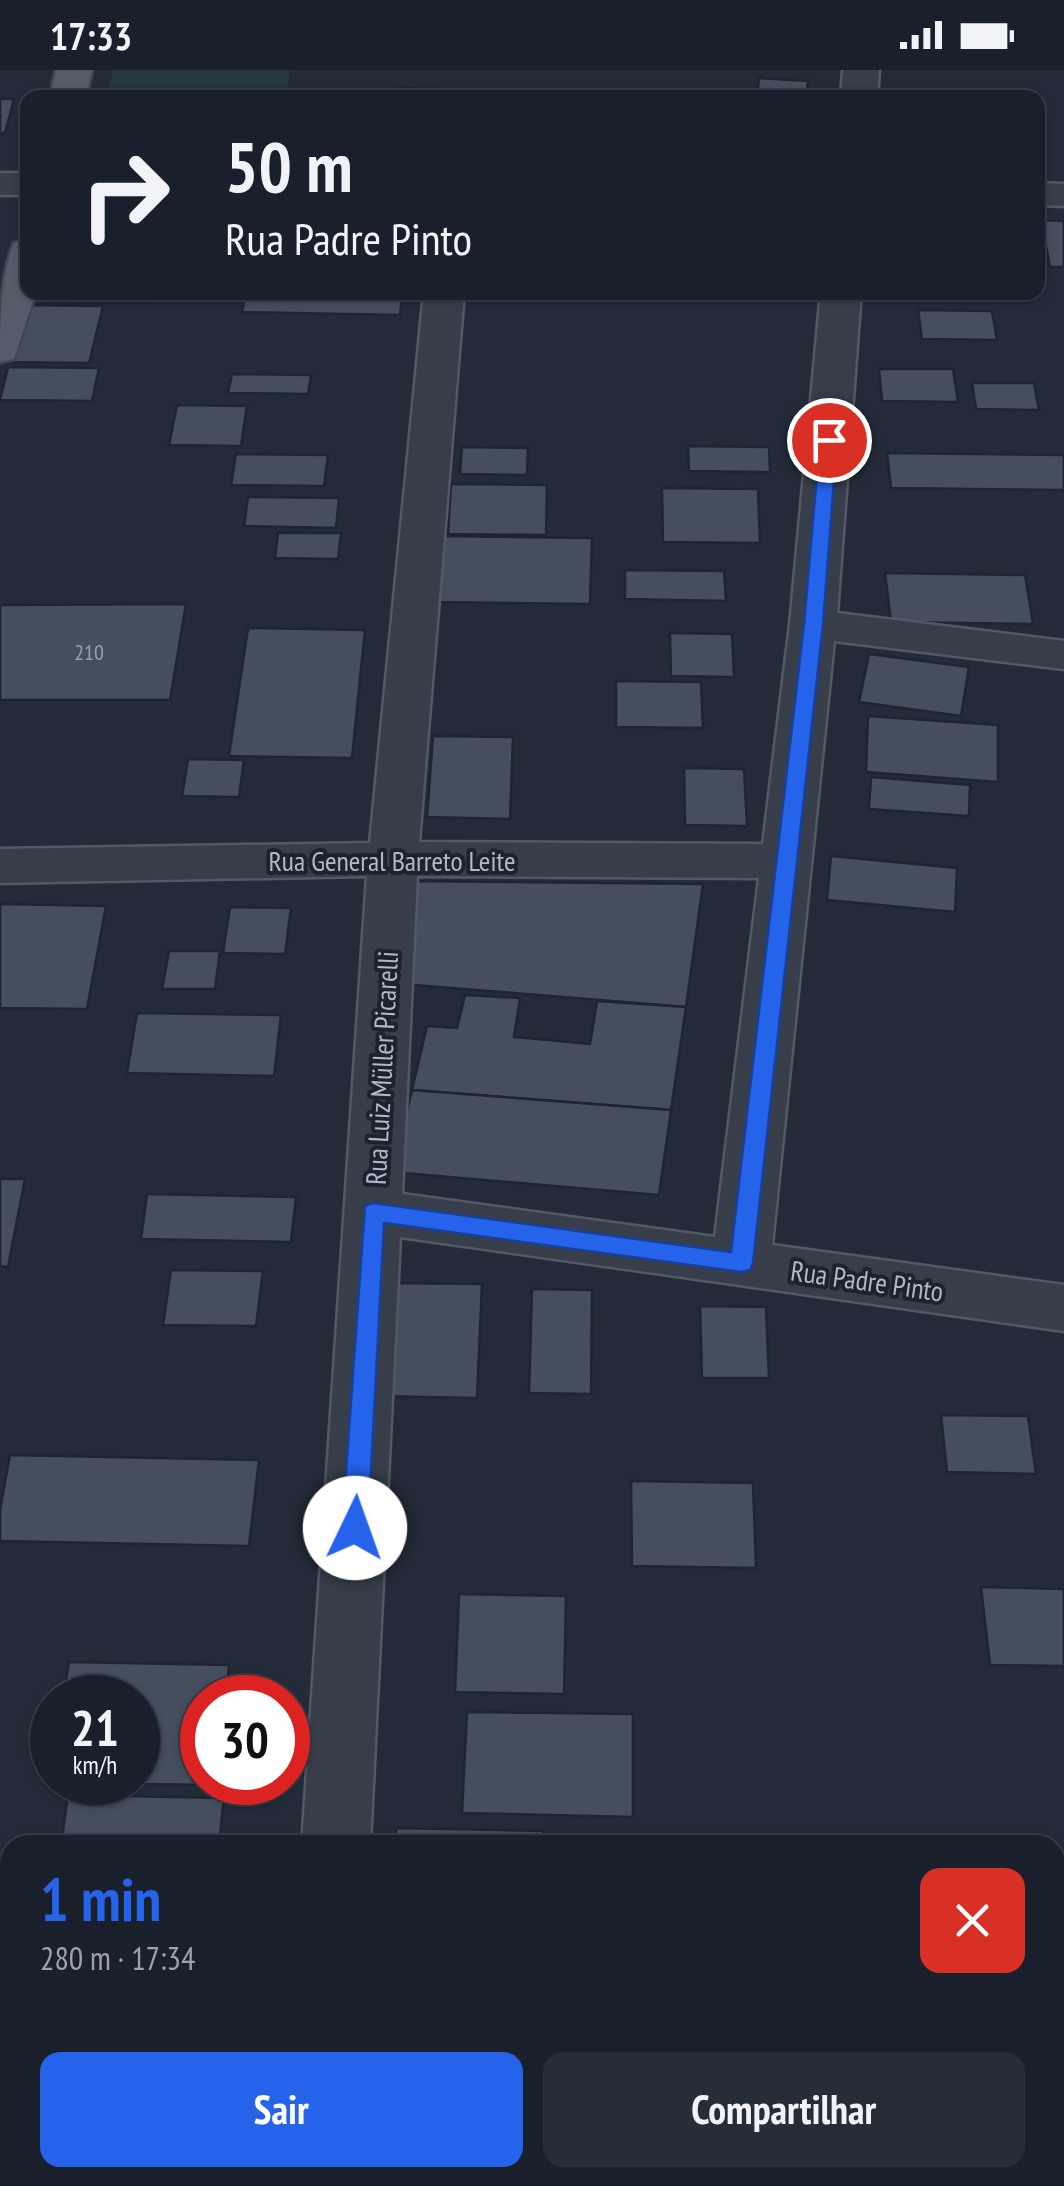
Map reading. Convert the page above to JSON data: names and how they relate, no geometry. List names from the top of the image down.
{
  "streets": {
    "street": ["Rua General Barreto Leite", "Rua Luiz Müller Picarelli", "Rua Padre Pinto"]
  },
  "crossings": [
    ["Rua General Barreto Leite", "Rua Luiz Müller Picarelli"],
    ["Rua Luiz Müller Picarelli", "Rua Padre Pinto"]
  ],
  "house_numbers": ["210"],
  "page": {
    "status": "17:33",
    "turn": ["50 m", "Rua Padre Pinto"],
    "speed": "21 km/h",
    "limit": "30",
    "heading": ["1 min", "280 m · 17:34"],
    "buttons": ["Sair", "Compartilhar"]
  }
}
